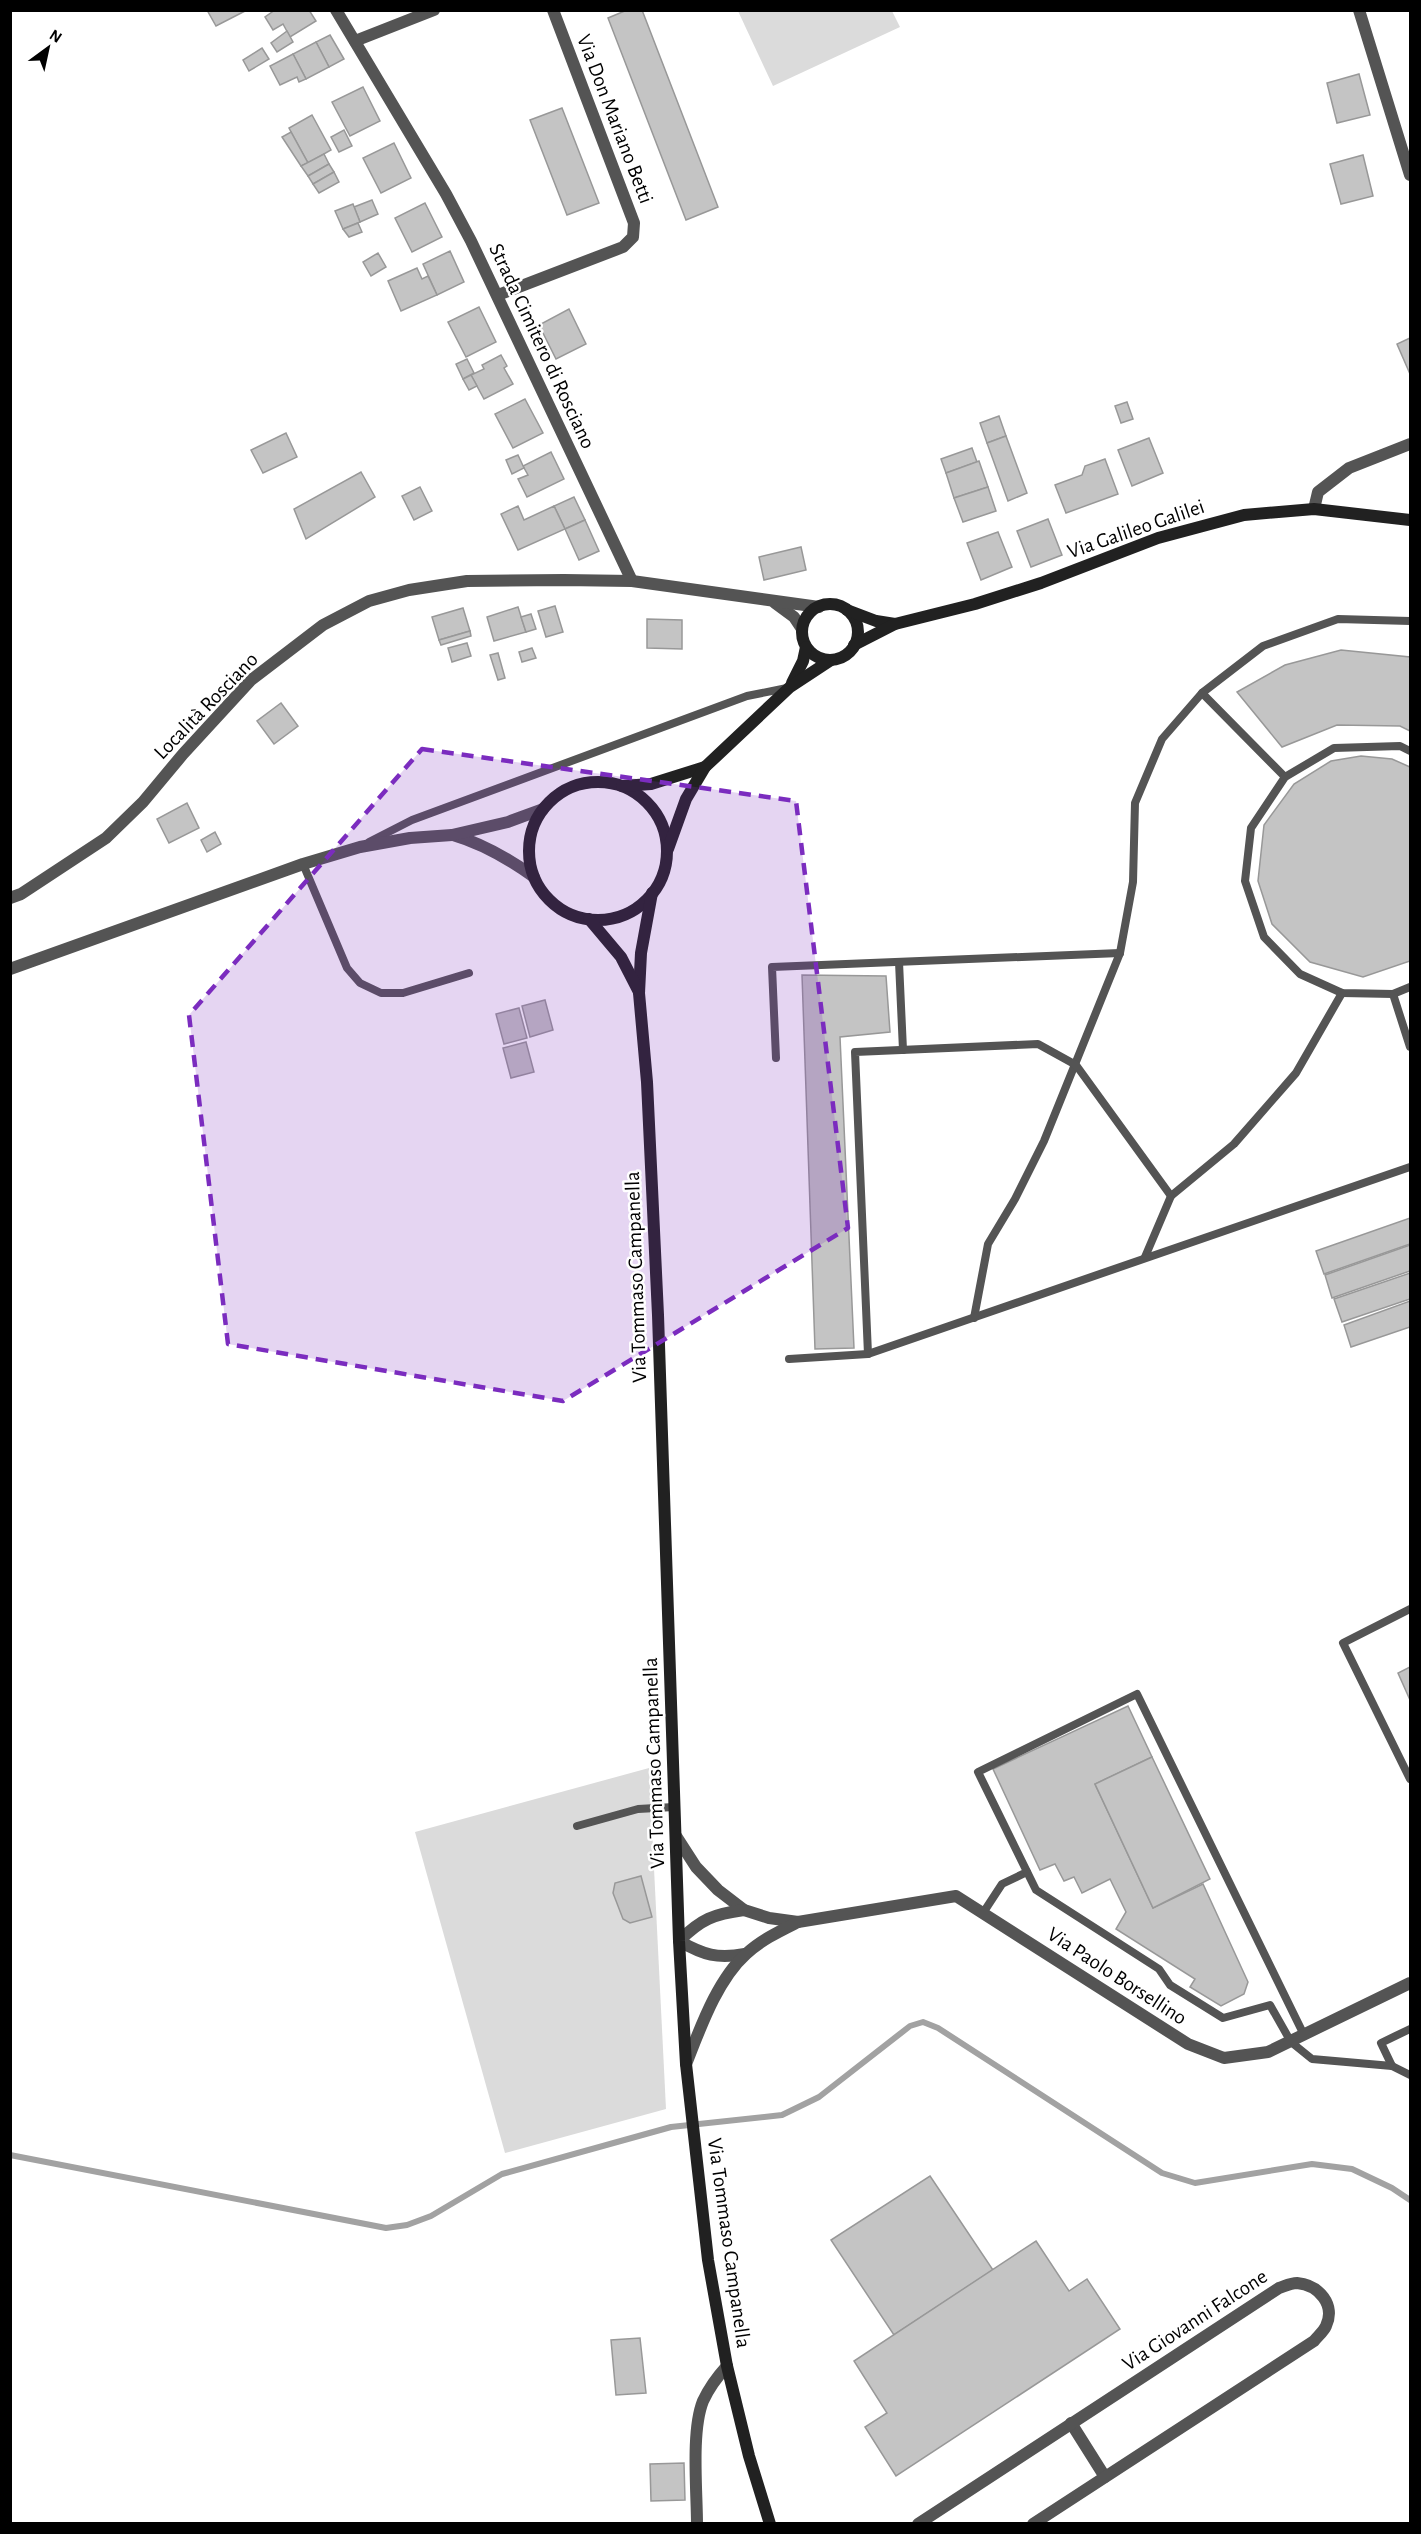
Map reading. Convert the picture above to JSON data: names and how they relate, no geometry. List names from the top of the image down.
{
  "streets": {
    "main road": ["Via Galileo Galilei", "Via Tommaso Campanella"],
    "street": [
      "Via Don Mariano Betti",
      "Strada Cimitero di Rosciano",
      "Località Rosciano",
      "Via Paolo Borsellino",
      "Via Giovanni Falcone"
    ]
  },
  "crossings": [
    ["Via Don Mariano Betti", "Strada Cimitero di Rosciano"],
    ["Strada Cimitero di Rosciano", "Località Rosciano"],
    ["Via Tommaso Campanella", "Via Paolo Borsellino"]
  ],
  "north": "top right"
}
